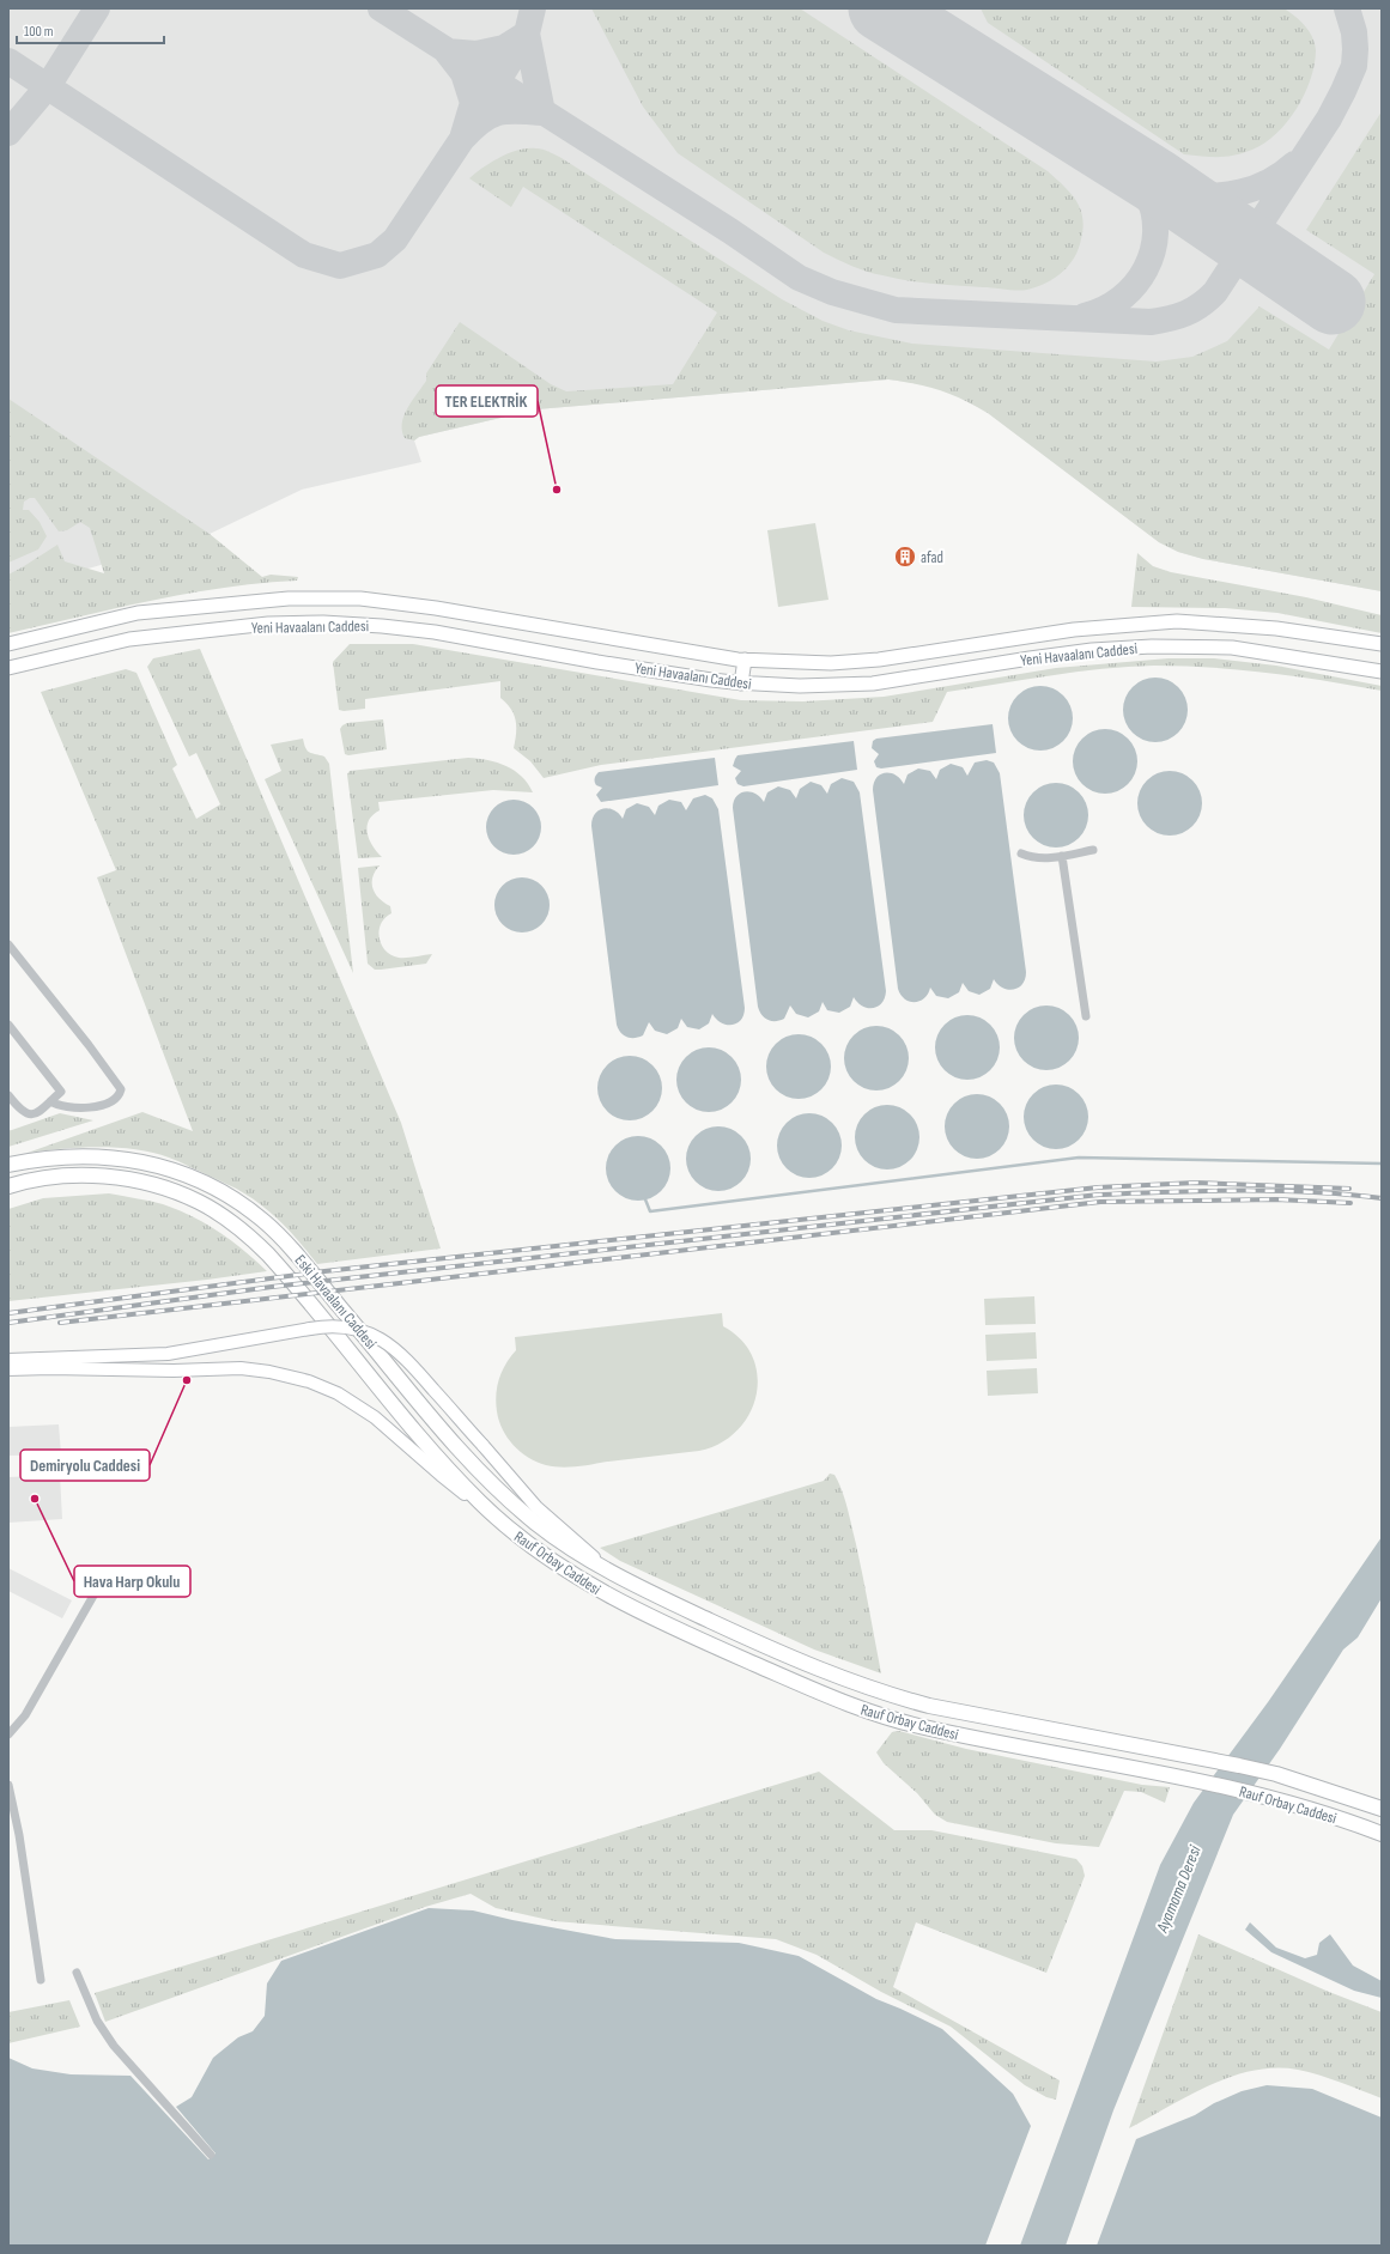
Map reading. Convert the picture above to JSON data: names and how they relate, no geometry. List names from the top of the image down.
{
  "streets": {
    "highway": ["Eski Havaalanı Caddesi", "Rauf Orbay Caddesi"],
    "main road": ["Yeni Havaalanı Caddesi"]
  },
  "crossings": [
    ["Eski Havaalanı Caddesi", "Rauf Orbay Caddesi"]
  ],
  "water": ["Ayamama Deresi"],
  "places": {
    "other": ["TER ELEKTRİK", "Demiryolu Caddesi", "Hava Harp Okulu"],
    "building": ["afad"]
  },
  "scale_bar": "100 m"
}
